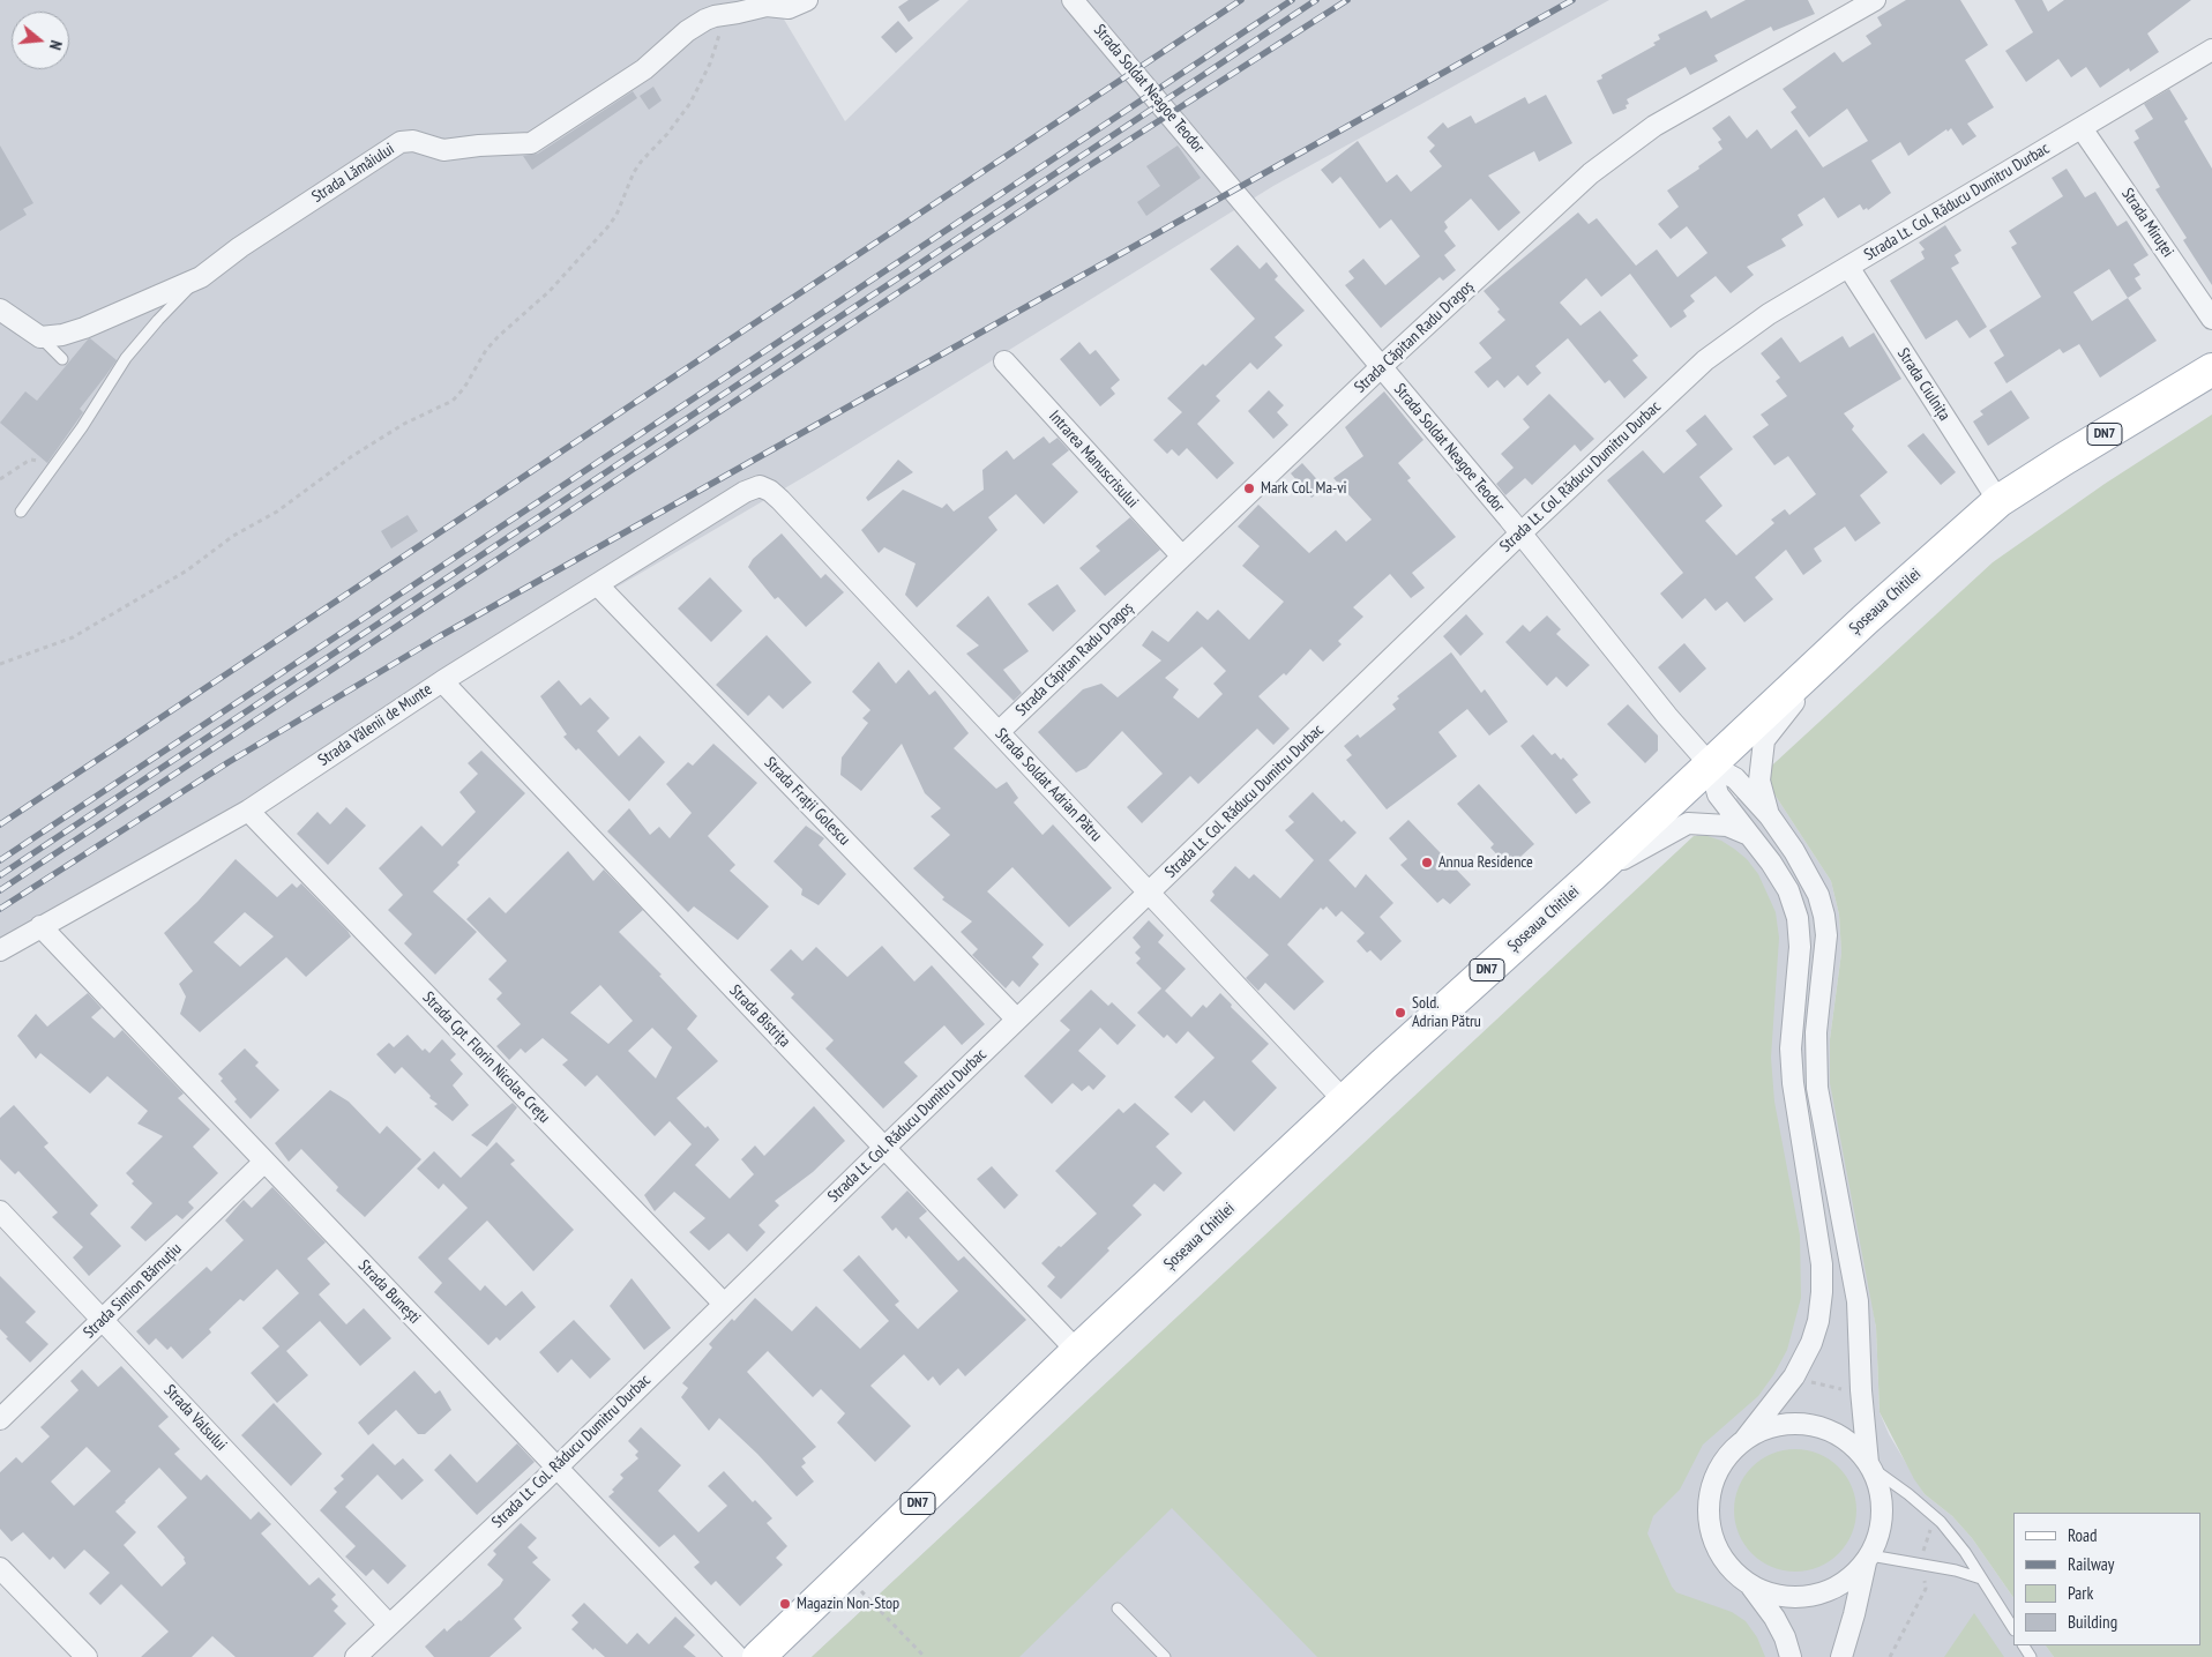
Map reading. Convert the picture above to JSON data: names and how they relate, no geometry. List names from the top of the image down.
{
  "streets": {
    "main road": ["DN7", "Șoseaua Chitilei"],
    "street": [
      "Strada Soldat Neagoe Teodor",
      "Strada Lămâiului",
      "Strada Lt. Col. Răducu Dumitru Durbac",
      "Strada Miruței",
      "Strada Căpitan Radu Dragoș",
      "Strada Ciulnița",
      "Intrarea Manuscrisului",
      "Strada Vălenii de Munte",
      "Strada Soldat Adrian Pătru",
      "Strada Frații Golescu",
      "Strada Bistrița",
      "Strada Cpt. Florin Nicolae Crețu",
      "Strada Simion Bărnuțiu",
      "Strada Bunești",
      "Strada Valsului"
    ]
  },
  "crossings": [
    ["Strada Soldat Neagoe Teodor", "Strada Lt. Col. Răducu Dumitru Durbac"],
    ["Strada Soldat Neagoe Teodor", "Strada Căpitan Radu Dragoș"],
    ["Strada Soldat Neagoe Teodor", "Șoseaua Chitilei"],
    ["Strada Lt. Col. Răducu Dumitru Durbac", "Strada Miruței"],
    ["Strada Lt. Col. Răducu Dumitru Durbac", "Strada Ciulnița"],
    ["Strada Lt. Col. Răducu Dumitru Durbac", "Strada Soldat Adrian Pătru"],
    ["Strada Lt. Col. Răducu Dumitru Durbac", "Strada Frații Golescu"],
    ["Strada Lt. Col. Răducu Dumitru Durbac", "Strada Bistrița"],
    ["Strada Lt. Col. Răducu Dumitru Durbac", "Strada Cpt. Florin Nicolae Crețu"],
    ["Strada Lt. Col. Răducu Dumitru Durbac", "Strada Bunești"],
    ["Strada Lt. Col. Răducu Dumitru Durbac", "Strada Valsului"],
    ["Strada Căpitan Radu Dragoș", "Intrarea Manuscrisului"],
    ["Strada Căpitan Radu Dragoș", "Strada Soldat Adrian Pătru"],
    ["Strada Ciulnița", "Șoseaua Chitilei"],
    ["Șoseaua Chitilei", "Strada Soldat Adrian Pătru"],
    ["Șoseaua Chitilei", "Strada Bistrița"],
    ["Strada Vălenii de Munte", "Strada Soldat Adrian Pătru"],
    ["Strada Vălenii de Munte", "Strada Frații Golescu"],
    ["Strada Vălenii de Munte", "Strada Bistrița"],
    ["Strada Vălenii de Munte", "Strada Cpt. Florin Nicolae Crețu"],
    ["Strada Vălenii de Munte", "Strada Bunești"],
    ["Strada Simion Bărnuțiu", "Strada Bunești"],
    ["Strada Simion Bărnuțiu", "Strada Valsului"]
  ],
  "places": [
    "Mark Col. Ma-vi",
    "Annua Residence",
    "Sold. Adrian Pătru",
    "Magazin Non-Stop"
  ],
  "legend": [
    "Road",
    "Railway",
    "Park",
    "Building"
  ],
  "north": "right"
}
